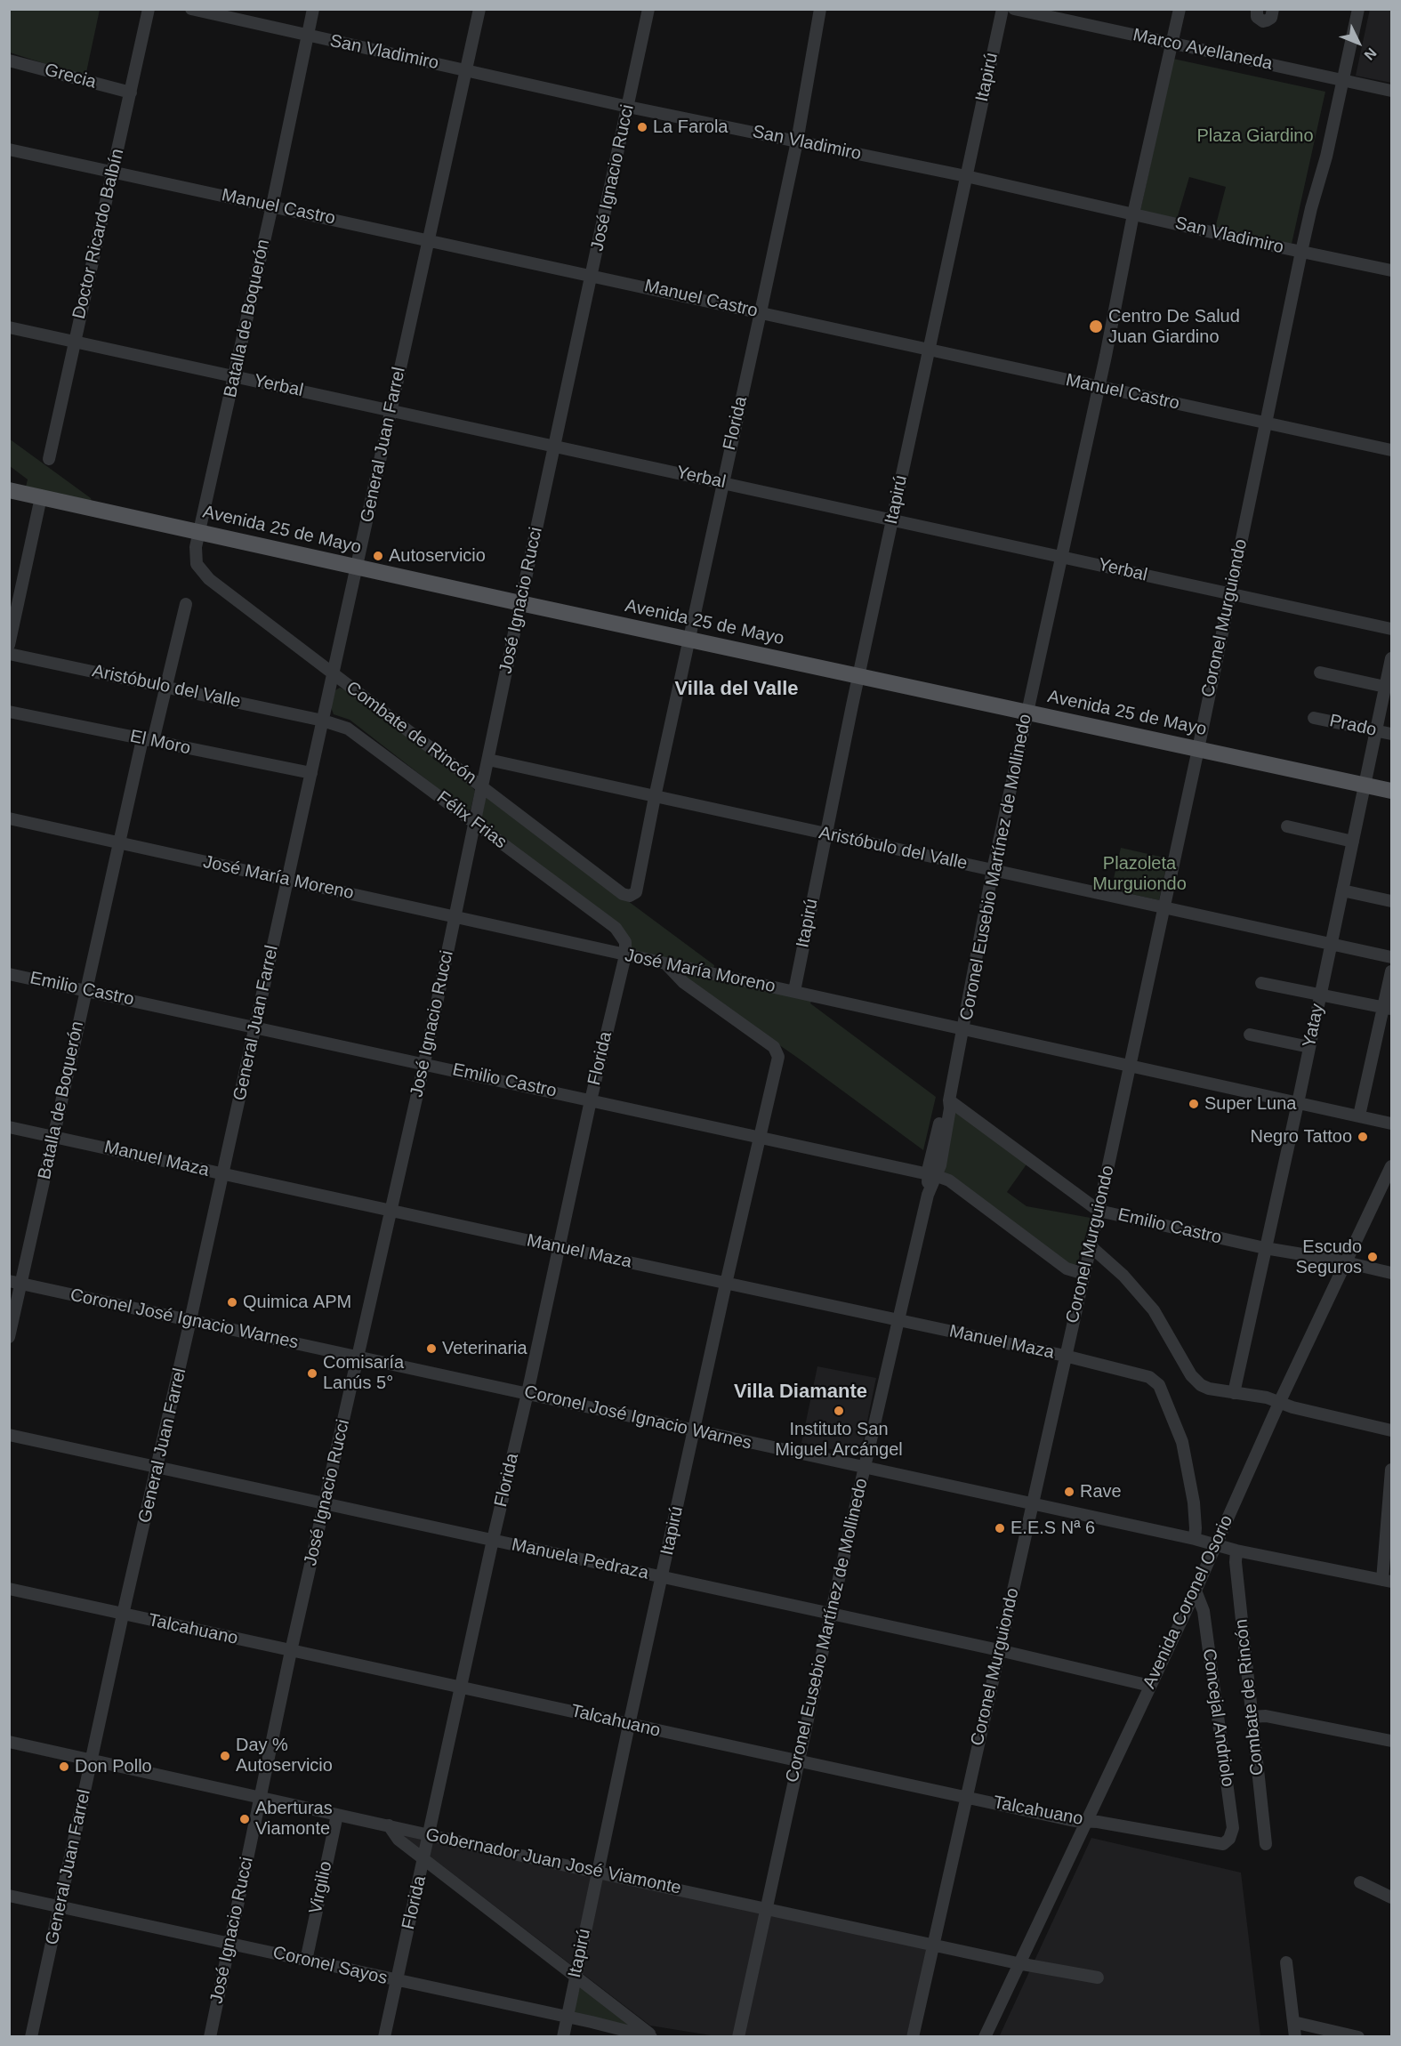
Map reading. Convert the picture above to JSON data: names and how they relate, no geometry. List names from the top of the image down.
{
  "streets": {
    "main road": ["Avenida 25 de Mayo"],
    "street": [
      "Marco Avellaneda",
      "San Vladimiro",
      "Grecia",
      "Itapirú",
      "José Ignacio Rucci",
      "Manuel Castro",
      "Doctor Ricardo Balbín",
      "Batalla de Boquerón",
      "Yerbal",
      "Florida",
      "General Juan Farrel",
      "Coronel Murguiondo",
      "Aristóbulo del Valle",
      "Prado",
      "Combate de Rincón",
      "El Moro",
      "Félix Frias",
      "Coronel Eusebio Martínez de Mollinedo",
      "José María Moreno",
      "Emilio Castro",
      "Yatay",
      "Manuel Maza",
      "Coronel José Ignacio Warnes",
      "Manuela Pedraza",
      "Avenida Coronel Osorio",
      "Talcahuano",
      "Concejal Andriolo",
      "Gobernador Juan José Viamonte",
      "Virgilio",
      "Coronel Sayos"
    ]
  },
  "crossings": [
    ["Marco Avellaneda", "Coronel Eusebio Martínez de Mollinedo"],
    ["San Vladimiro", "Itapirú"],
    ["San Vladimiro", "José Ignacio Rucci"],
    ["San Vladimiro", "Batalla de Boquerón"],
    ["San Vladimiro", "Florida"],
    ["San Vladimiro", "General Juan Farrel"],
    ["San Vladimiro", "Coronel Eusebio Martínez de Mollinedo"],
    ["Grecia", "Doctor Ricardo Balbín"],
    ["Itapirú", "Manuel Castro"],
    ["Itapirú", "Yerbal"],
    ["Itapirú", "Avenida 25 de Mayo"],
    ["Itapirú", "Aristóbulo del Valle"],
    ["Itapirú", "José María Moreno"],
    ["Itapirú", "Emilio Castro"],
    ["Itapirú", "Manuel Maza"],
    ["Itapirú", "Coronel José Ignacio Warnes"],
    ["Itapirú", "Manuela Pedraza"],
    ["Itapirú", "Talcahuano"],
    ["Itapirú", "Gobernador Juan José Viamonte"],
    ["Itapirú", "Coronel Sayos"],
    ["José Ignacio Rucci", "Manuel Castro"],
    ["José Ignacio Rucci", "Yerbal"],
    ["José Ignacio Rucci", "Avenida 25 de Mayo"],
    ["José Ignacio Rucci", "Aristóbulo del Valle"],
    ["José Ignacio Rucci", "Combate de Rincón"],
    ["José Ignacio Rucci", "Félix Frias"],
    ["José Ignacio Rucci", "José María Moreno"],
    ["José Ignacio Rucci", "Emilio Castro"],
    ["José Ignacio Rucci", "Manuel Maza"],
    ["José Ignacio Rucci", "Coronel José Ignacio Warnes"],
    ["José Ignacio Rucci", "Manuela Pedraza"],
    ["José Ignacio Rucci", "Talcahuano"],
    ["José Ignacio Rucci", "Gobernador Juan José Viamonte"],
    ["José Ignacio Rucci", "Coronel Sayos"],
    ["Manuel Castro", "Doctor Ricardo Balbín"],
    ["Manuel Castro", "Batalla de Boquerón"],
    ["Manuel Castro", "Florida"],
    ["Manuel Castro", "General Juan Farrel"],
    ["Manuel Castro", "Coronel Murguiondo"],
    ["Manuel Castro", "Coronel Eusebio Martínez de Mollinedo"],
    ["Doctor Ricardo Balbín", "Yerbal"],
    ["Batalla de Boquerón", "Yerbal"],
    ["Batalla de Boquerón", "Avenida 25 de Mayo"],
    ["Batalla de Boquerón", "Aristóbulo del Valle"],
    ["Batalla de Boquerón", "Combate de Rincón"],
    ["Batalla de Boquerón", "El Moro"],
    ["Batalla de Boquerón", "José María Moreno"],
    ["Batalla de Boquerón", "Emilio Castro"],
    ["Batalla de Boquerón", "Manuel Maza"],
    ["Batalla de Boquerón", "Coronel José Ignacio Warnes"],
    ["Yerbal", "Florida"],
    ["Yerbal", "General Juan Farrel"],
    ["Yerbal", "Coronel Murguiondo"],
    ["Yerbal", "Coronel Eusebio Martínez de Mollinedo"],
    ["Florida", "Avenida 25 de Mayo"],
    ["Florida", "Aristóbulo del Valle"],
    ["Florida", "Combate de Rincón"],
    ["Florida", "Félix Frias"],
    ["Florida", "José María Moreno"],
    ["Florida", "Emilio Castro"],
    ["Florida", "Manuel Maza"],
    ["Florida", "Coronel José Ignacio Warnes"],
    ["Florida", "Manuela Pedraza"],
    ["Florida", "Talcahuano"],
    ["Florida", "Gobernador Juan José Viamonte"],
    ["Florida", "Coronel Sayos"],
    ["General Juan Farrel", "Avenida 25 de Mayo"],
    ["General Juan Farrel", "Aristóbulo del Valle"],
    ["General Juan Farrel", "Combate de Rincón"],
    ["General Juan Farrel", "El Moro"],
    ["General Juan Farrel", "Félix Frias"],
    ["General Juan Farrel", "José María Moreno"],
    ["General Juan Farrel", "Emilio Castro"],
    ["General Juan Farrel", "Manuel Maza"],
    ["General Juan Farrel", "Coronel José Ignacio Warnes"],
    ["General Juan Farrel", "Manuela Pedraza"],
    ["General Juan Farrel", "Talcahuano"],
    ["General Juan Farrel", "Gobernador Juan José Viamonte"],
    ["General Juan Farrel", "Coronel Sayos"],
    ["Avenida 25 de Mayo", "Coronel Murguiondo"],
    ["Avenida 25 de Mayo", "Coronel Eusebio Martínez de Mollinedo"],
    ["Avenida 25 de Mayo", "Yatay"],
    ["Coronel Murguiondo", "Aristóbulo del Valle"],
    ["Coronel Murguiondo", "José María Moreno"],
    ["Coronel Murguiondo", "Emilio Castro"],
    ["Coronel Murguiondo", "Manuel Maza"],
    ["Coronel Murguiondo", "Coronel José Ignacio Warnes"],
    ["Coronel Murguiondo", "Manuela Pedraza"],
    ["Coronel Murguiondo", "Talcahuano"],
    ["Coronel Murguiondo", "Gobernador Juan José Viamonte"],
    ["Aristóbulo del Valle", "Félix Frias"],
    ["Aristóbulo del Valle", "Coronel Eusebio Martínez de Mollinedo"],
    ["Aristóbulo del Valle", "Yatay"],
    ["Prado", "Yatay"],
    ["Combate de Rincón", "Coronel José Ignacio Warnes"],
    ["Félix Frias", "José María Moreno"],
    ["Coronel Eusebio Martínez de Mollinedo", "José María Moreno"],
    ["Coronel Eusebio Martínez de Mollinedo", "Emilio Castro"],
    ["Coronel Eusebio Martínez de Mollinedo", "Manuel Maza"],
    ["Coronel Eusebio Martínez de Mollinedo", "Coronel José Ignacio Warnes"],
    ["Coronel Eusebio Martínez de Mollinedo", "Manuela Pedraza"],
    ["Coronel Eusebio Martínez de Mollinedo", "Talcahuano"],
    ["Coronel Eusebio Martínez de Mollinedo", "Gobernador Juan José Viamonte"],
    ["José María Moreno", "Yatay"],
    ["Emilio Castro", "Yatay"],
    ["Emilio Castro", "Avenida Coronel Osorio"],
    ["Manuel Maza", "Coronel José Ignacio Warnes"],
    ["Coronel José Ignacio Warnes", "Avenida Coronel Osorio"],
    ["Manuela Pedraza", "Avenida Coronel Osorio"],
    ["Avenida Coronel Osorio", "Talcahuano"],
    ["Avenida Coronel Osorio", "Concejal Andriolo"],
    ["Avenida Coronel Osorio", "Gobernador Juan José Viamonte"],
    ["Talcahuano", "Concejal Andriolo"],
    ["Gobernador Juan José Viamonte", "Virgilio"],
    ["Virgilio", "Coronel Sayos"]
  ],
  "districts": ["Villa del Valle", "Villa Diamante"],
  "parks": ["Plaza Giardino", "Plazoleta Murguiondo"],
  "places": [
    "La Farola",
    "Centro De Salud Juan Giardino",
    "Autoservicio",
    "Super Luna",
    "Negro Tattoo",
    "Escudo Seguros",
    "Quimica APM",
    "Veterinaria",
    "Comisaría Lanús 5°",
    "Instituto San Miguel Arcángel",
    "Rave",
    "E.E.S Nª 6",
    "Day % Autoservicio",
    "Don Pollo",
    "Aberturas Viamonte"
  ],
  "north": "bottom right"
}
